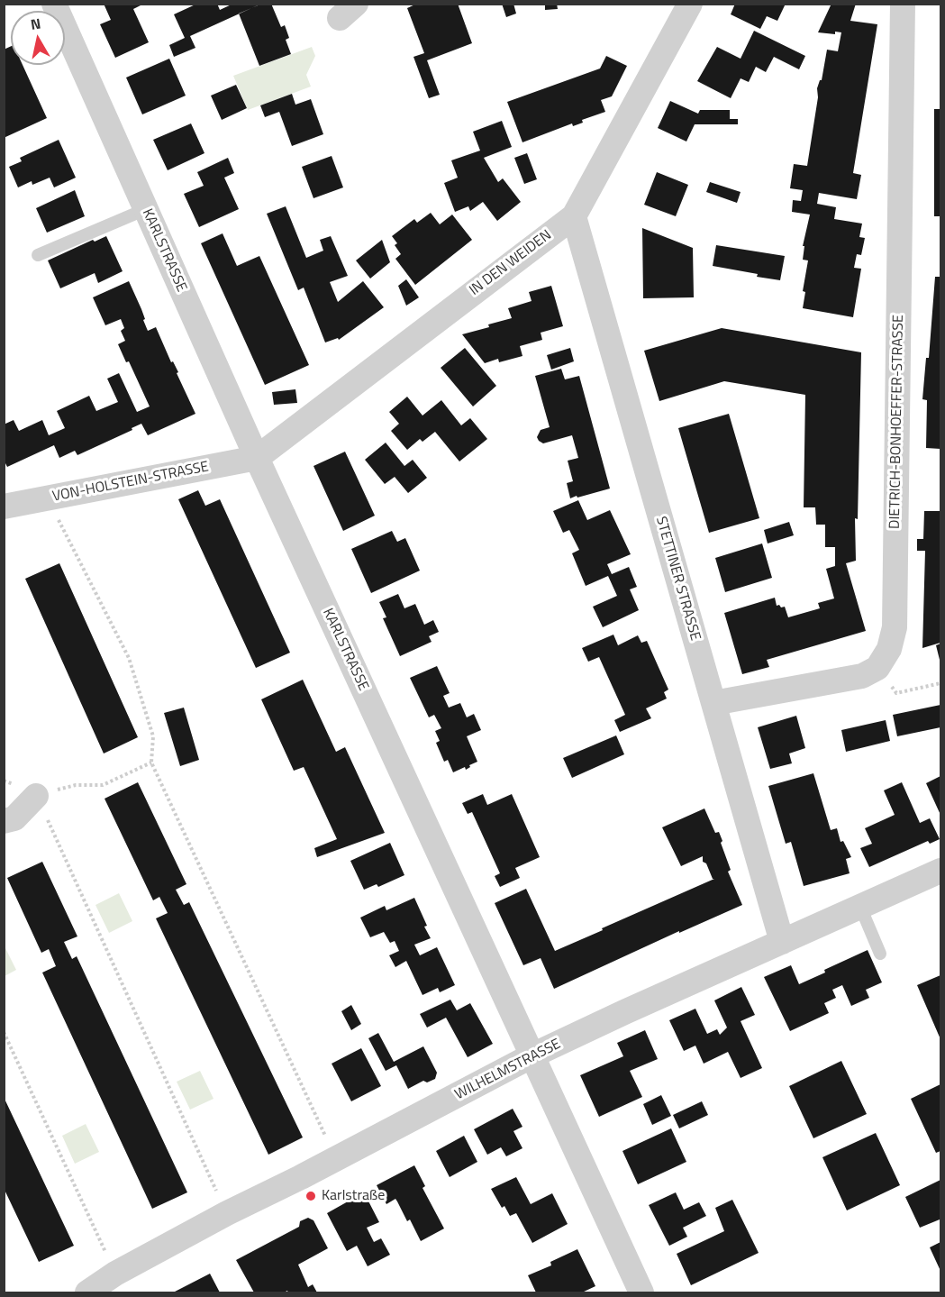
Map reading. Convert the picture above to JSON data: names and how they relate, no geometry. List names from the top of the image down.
{
  "streets": {
    "street": [
      "KARLSTRASSE",
      "IN DEN WEIDEN",
      "DIETRICH-BONHOEFFER-STRASSE",
      "VON-HOLSTEIN-STRASSE",
      "STETTINER STRASSE",
      "WILHELMSTRASSE"
    ]
  },
  "crossings": [
    ["KARLSTRASSE", "IN DEN WEIDEN"],
    ["KARLSTRASSE", "VON-HOLSTEIN-STRASSE"],
    ["KARLSTRASSE", "WILHELMSTRASSE"],
    ["IN DEN WEIDEN", "VON-HOLSTEIN-STRASSE"],
    ["IN DEN WEIDEN", "STETTINER STRASSE"],
    ["STETTINER STRASSE", "WILHELMSTRASSE"]
  ],
  "places": ["Karlstraße"],
  "north": "top"
}
